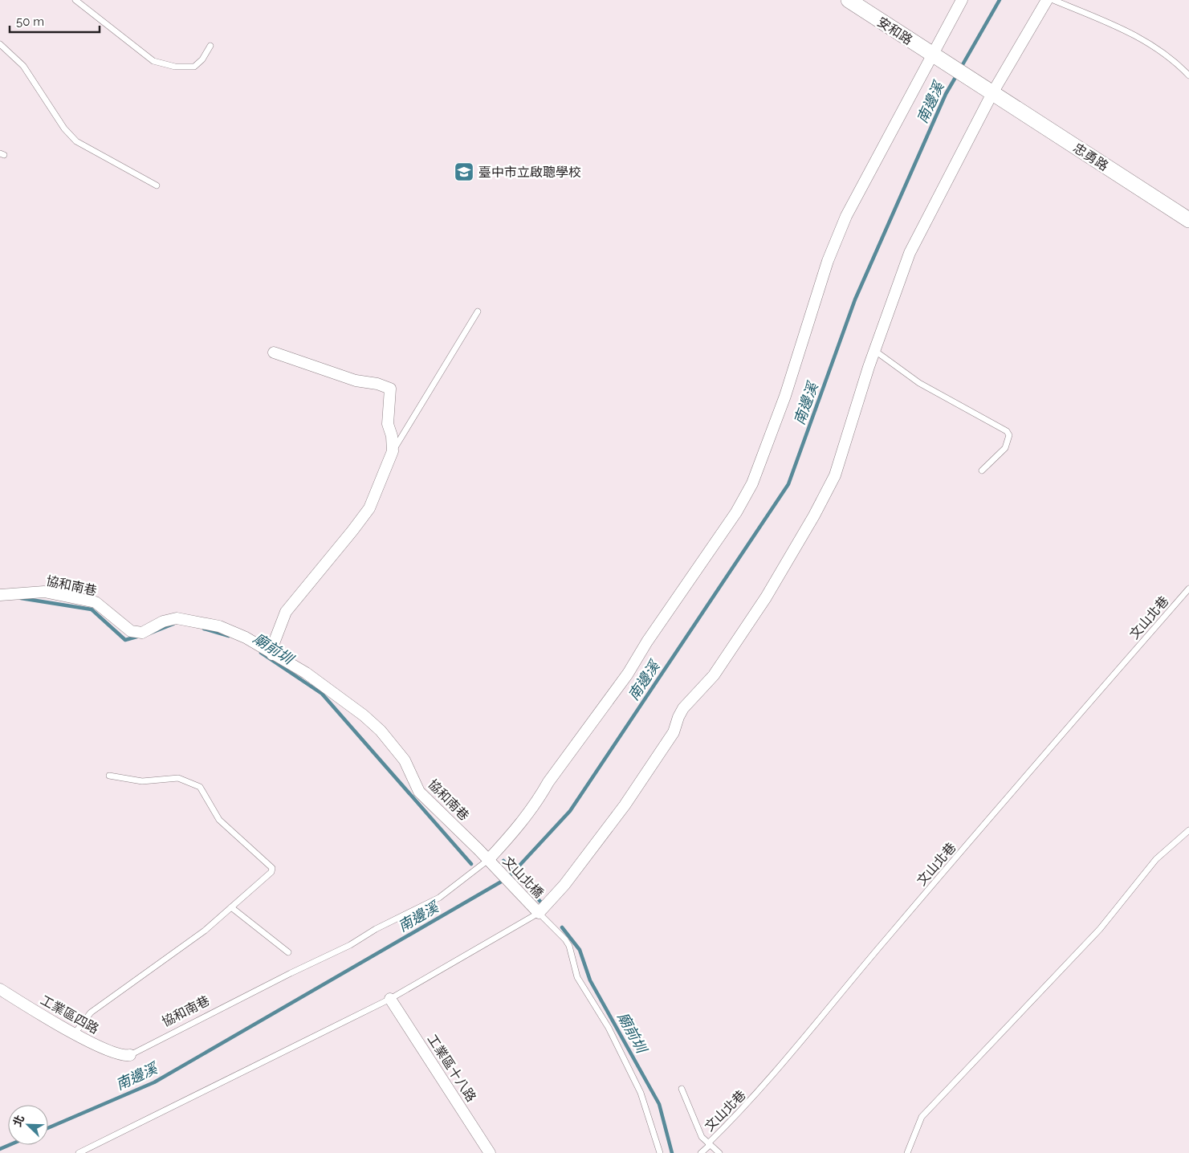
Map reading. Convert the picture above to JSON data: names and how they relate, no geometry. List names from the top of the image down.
{
  "streets": {
    "main road": ["安和路", "忠勇路"],
    "street": [
      "協和南巷",
      "文山北橋",
      "工業區四路",
      "工業區十八路"
    ],
    "lane": ["文山北巷"]
  },
  "crossings": [
    ["安和路", "忠勇路"],
    ["協和南巷", "文山北橋"],
    ["協和南巷", "工業區四路"]
  ],
  "water": ["南邊溪", "廟前圳"],
  "places": {
    "school or university": ["臺中市立啟聰學校"]
  },
  "scale_bar": "50 m",
  "north": "top left"
}
